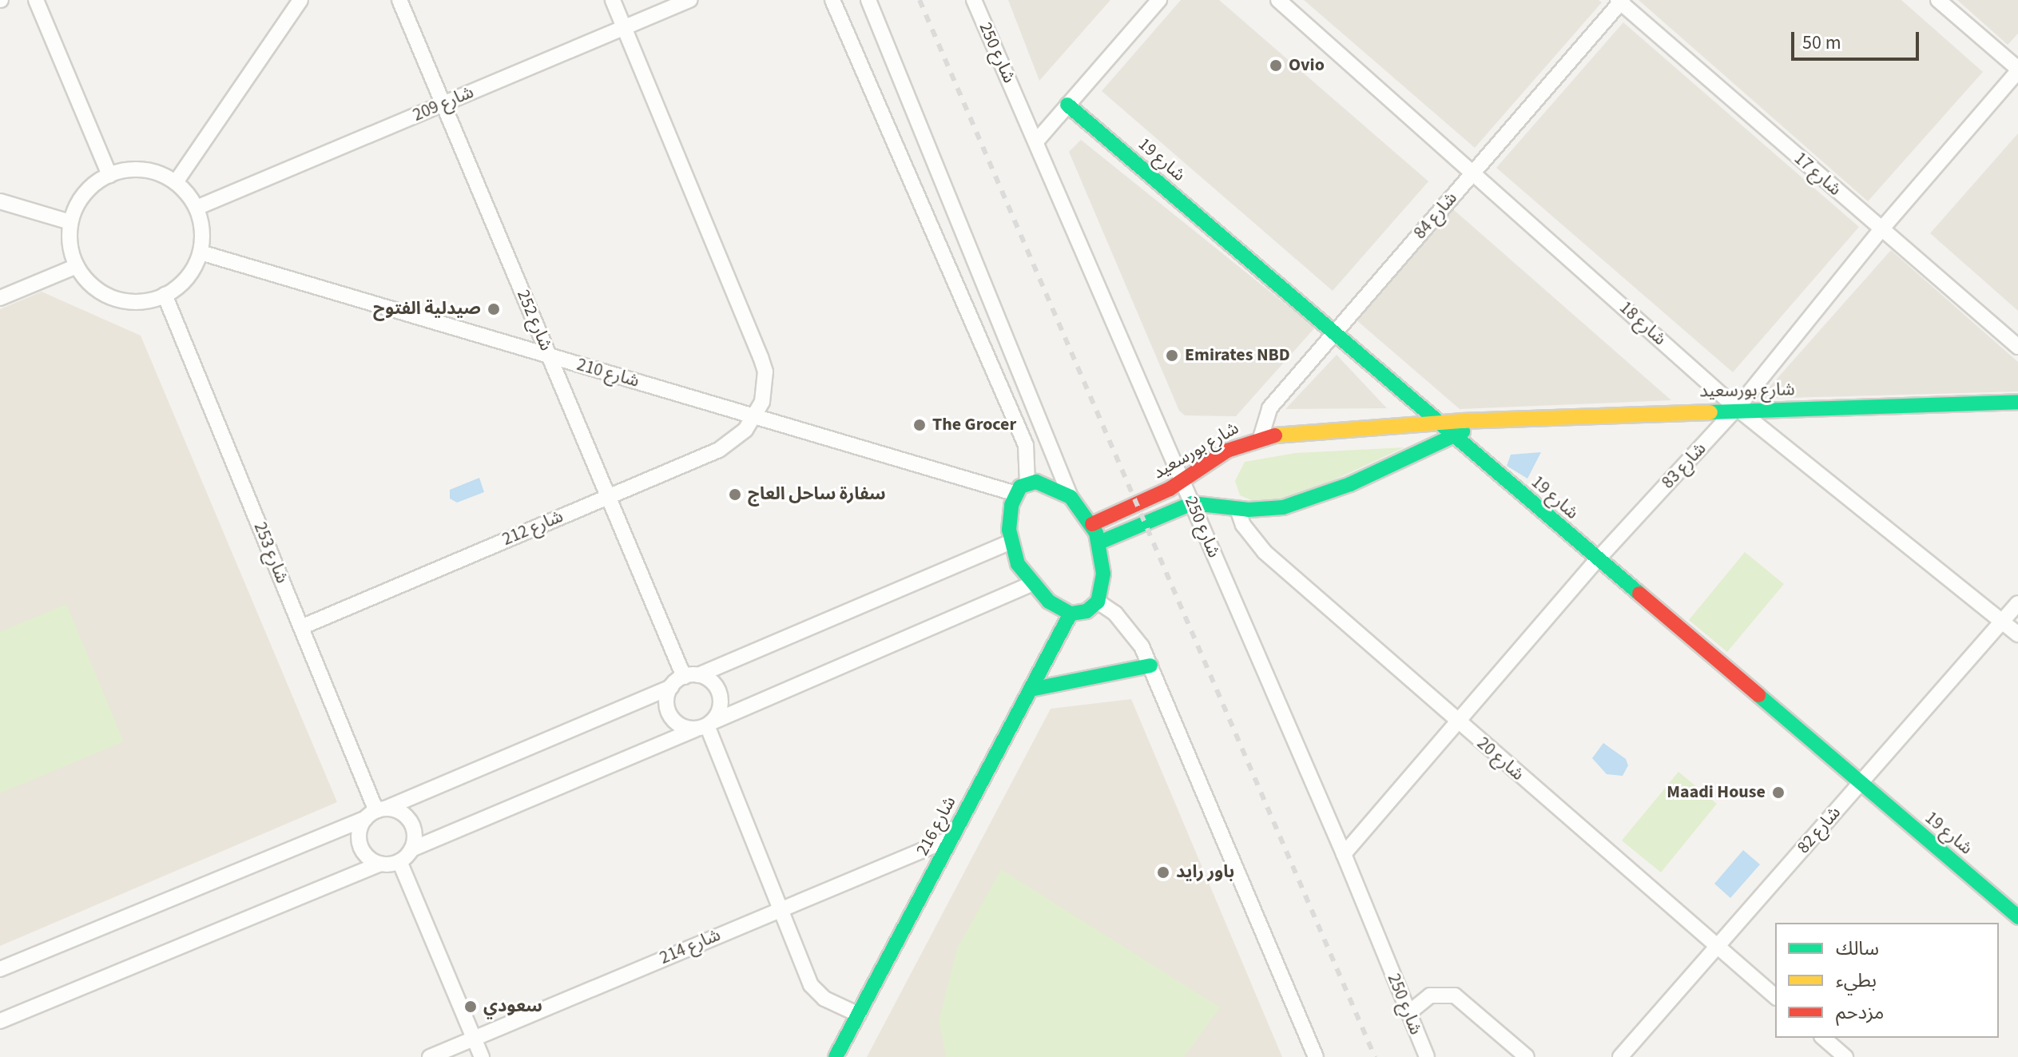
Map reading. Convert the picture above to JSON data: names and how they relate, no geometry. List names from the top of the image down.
{
  "streets": {
    "main road": ["شارع 19", "شارع بورسعيد", "شارع 216"],
    "street": [
      "شارع 250",
      "شارع 209",
      "شارع 17",
      "شارع 84",
      "شارع 252",
      "شارع 18",
      "شارع 210",
      "شارع 83",
      "شارع 212",
      "شارع 253",
      "شارع 20",
      "شارع 82",
      "شارع 214"
    ]
  },
  "crossings": [
    ["شارع 250", "شارع بورسعيد"],
    ["شارع 250", "شارع 83"],
    ["شارع 209", "شارع 252"],
    ["شارع 209", "شارع 210"],
    ["شارع 209", "شارع 253"],
    ["شارع 19", "شارع 84"],
    ["شارع 19", "شارع بورسعيد"],
    ["شارع 19", "شارع 83"],
    ["شارع 19", "شارع 82"],
    ["شارع 17", "شارع 84"],
    ["شارع 17", "شارع 83"],
    ["شارع 84", "شارع 18"],
    ["شارع 84", "شارع بورسعيد"],
    ["شارع 252", "شارع 210"],
    ["شارع 252", "شارع 212"],
    ["شارع 18", "شارع بورسعيد"],
    ["شارع 18", "شارع 83"],
    ["شارع 18", "شارع 82"],
    ["شارع 210", "شارع بورسعيد"],
    ["شارع 210", "شارع 212"],
    ["شارع 210", "شارع 253"],
    ["شارع 210", "شارع 216"],
    ["شارع بورسعيد", "شارع 83"],
    ["شارع بورسعيد", "شارع 20"],
    ["شارع بورسعيد", "شارع 216"],
    ["شارع 83", "شارع 20"],
    ["شارع 212", "شارع 253"],
    ["شارع 20", "شارع 82"],
    ["شارع 216", "شارع 214"]
  ],
  "places": [
    "Ovio",
    "صيدلية الفتوح",
    "Emirates NBD",
    "The Grocer",
    "سفارة ساحل العاج",
    "Maadi House",
    "باور رايد",
    "سعودي"
  ],
  "legend": ["سالك", "بطيء", "مزدحم"],
  "scale_bar": "50 m"
}
